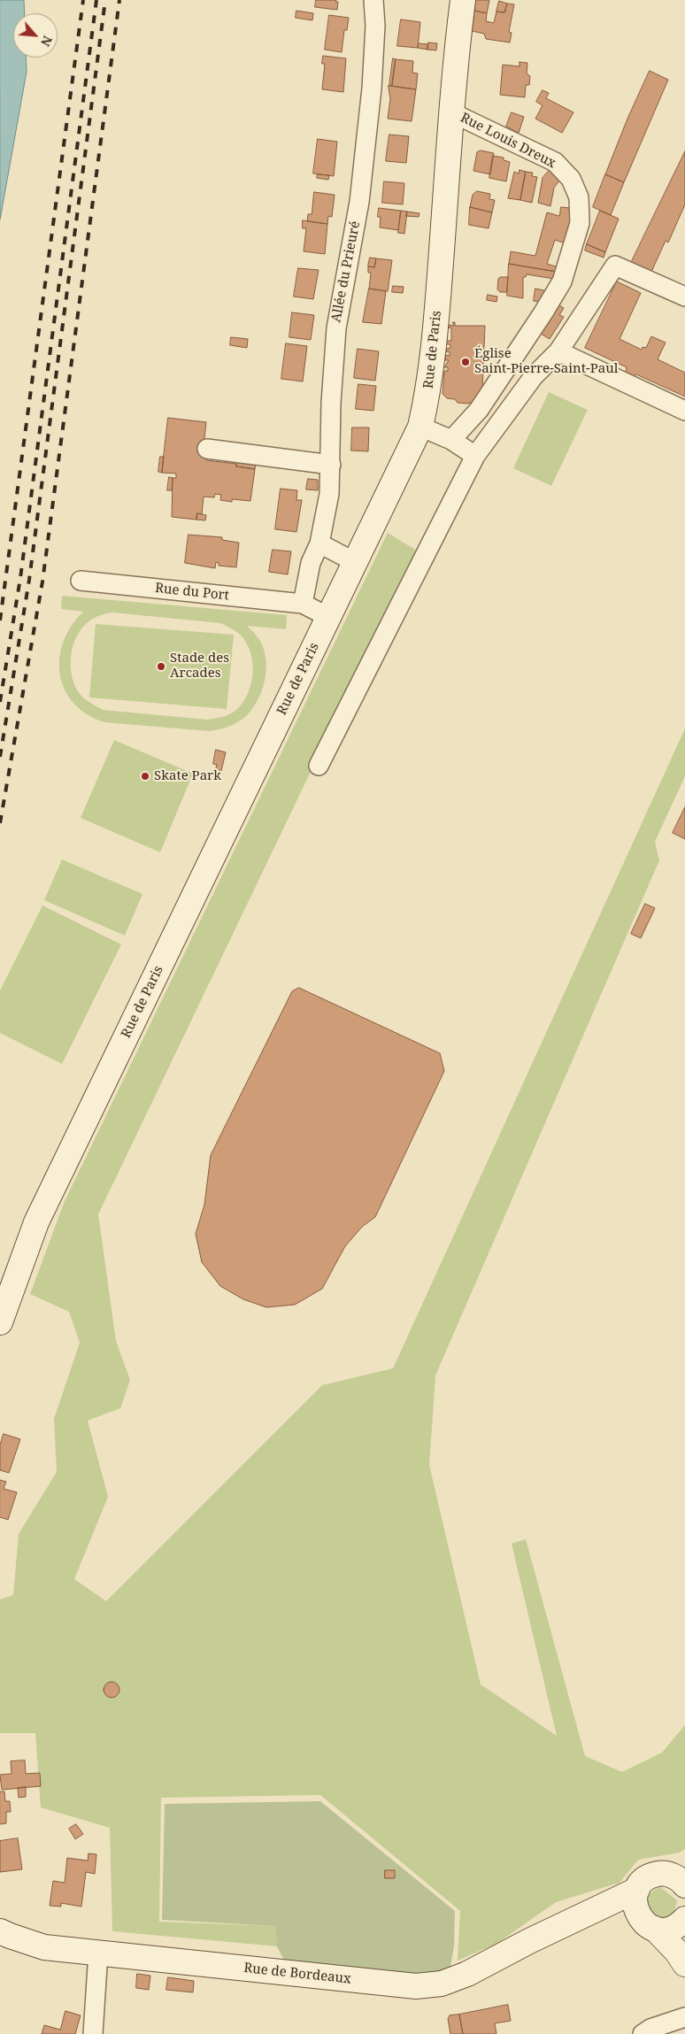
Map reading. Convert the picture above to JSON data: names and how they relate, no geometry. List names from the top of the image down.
{
  "streets": {
    "main road": ["Rue de Paris", "Rue de Bordeaux"],
    "street": ["Rue Louis Dreux", "Allée du Prieuré", "Rue du Port"]
  },
  "crossings": [
    ["Rue Louis Dreux", "Rue de Paris"],
    ["Allée du Prieuré", "Rue du Port"]
  ],
  "places": ["Église Saint-Pierre-Saint-Paul", "Stade des Arcades", "Skate Park"],
  "north": "bottom right"
}
